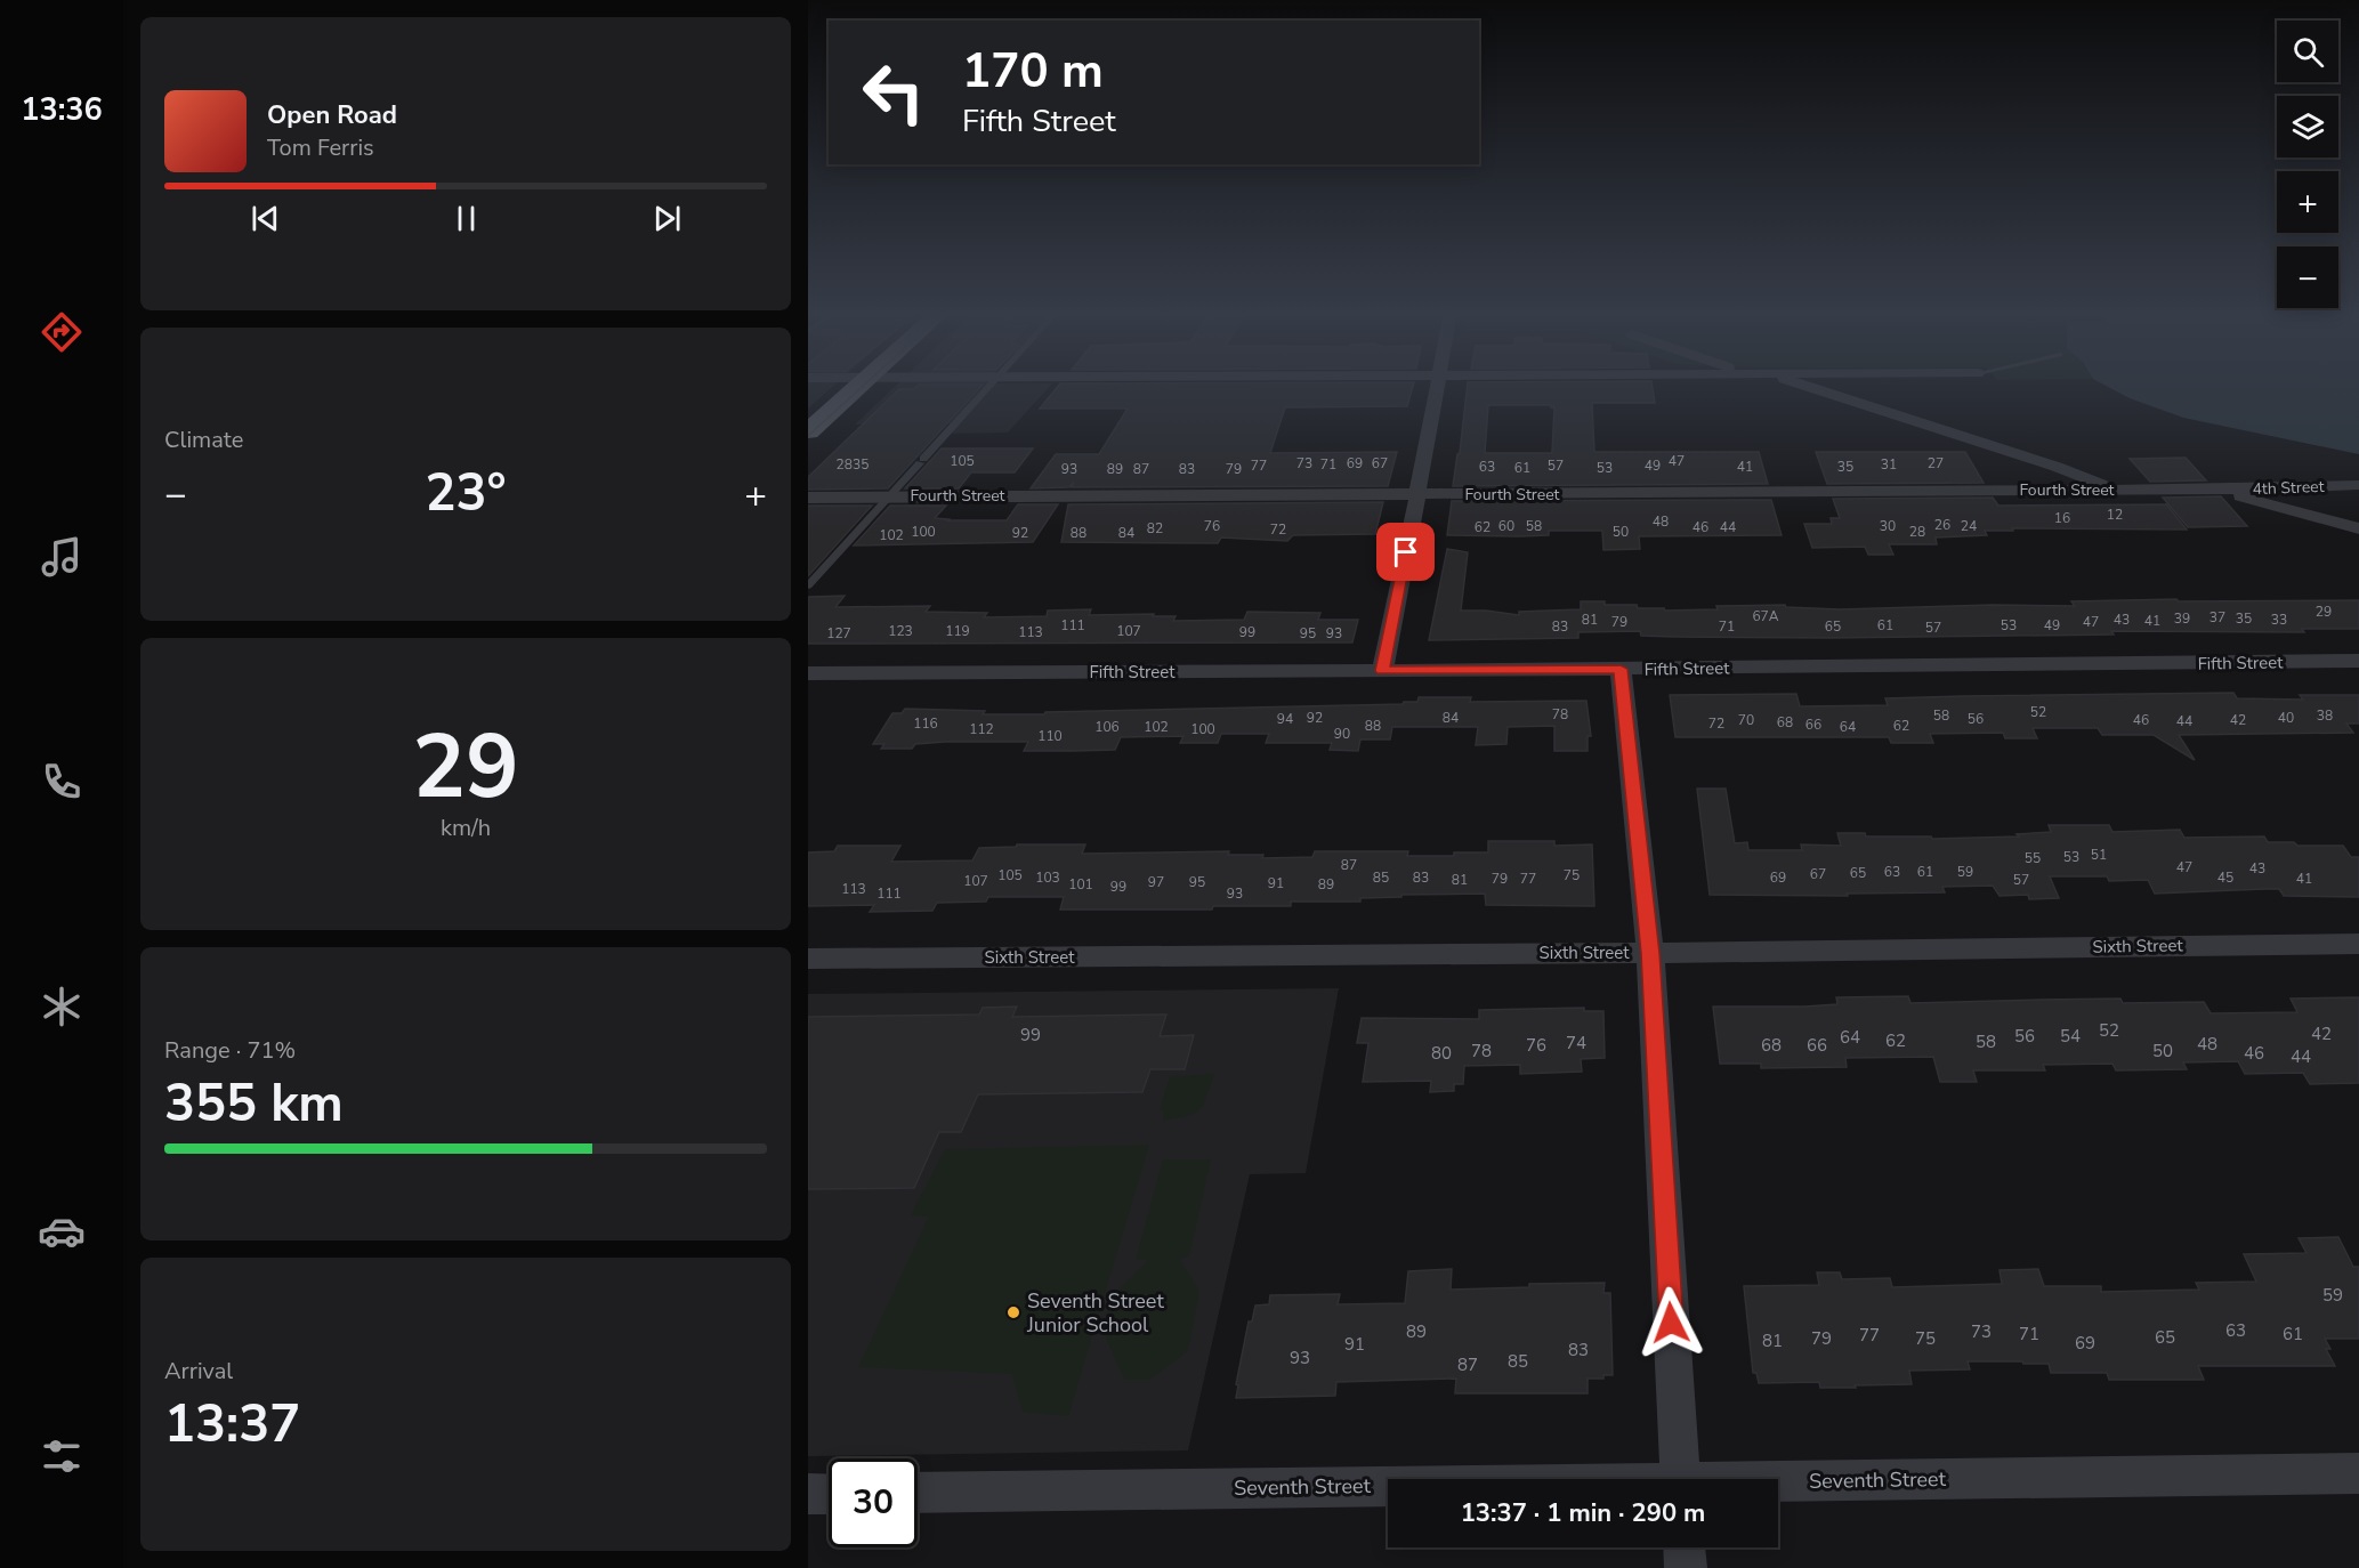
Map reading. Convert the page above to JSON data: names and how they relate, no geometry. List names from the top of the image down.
{
  "streets": {
    "street": [
      "4th Street",
      "Fourth Street",
      "Fifth Street",
      "Sixth Street",
      "Seventh Street"
    ]
  },
  "crossings": [
    ["4th Street", "Fourth Street"]
  ],
  "places": ["Seventh Street Junior School"],
  "house_numbers": [
    "105",
    "47",
    "73",
    "69",
    "67",
    "27",
    "2835",
    "71",
    "31",
    "77",
    "57",
    "49",
    "63",
    "41",
    "35",
    "61",
    "53",
    "93",
    "89",
    "87",
    "83",
    "79",
    "12",
    "16",
    "48",
    "26",
    "76",
    "60",
    "58",
    "30",
    "24",
    "62",
    "46",
    "44",
    "82",
    "72",
    "100",
    "50",
    "28",
    "92",
    "88",
    "84",
    "102",
    "29",
    "67A",
    "37",
    "39",
    "35",
    "81",
    "43",
    "33",
    "41",
    "79",
    "47",
    "111",
    "61",
    "53",
    "49",
    "83",
    "71",
    "65",
    "57",
    "123",
    "119",
    "107",
    "113",
    "99",
    "127",
    "95",
    "93",
    "52",
    "78",
    "58",
    "38",
    "92",
    "84",
    "40",
    "94",
    "56",
    "70",
    "46",
    "42",
    "44",
    "68",
    "116",
    "72",
    "66",
    "88",
    "62",
    "106",
    "102",
    "64",
    "112",
    "100",
    "90",
    "110",
    "51",
    "53",
    "55",
    "87",
    "47",
    "43",
    "63",
    "61",
    "59",
    "65",
    "67",
    "105",
    "75",
    "103",
    "85",
    "83",
    "69",
    "45",
    "79",
    "77",
    "41",
    "81",
    "57",
    "107",
    "97",
    "95",
    "91",
    "101",
    "89",
    "99",
    "113",
    "111",
    "93",
    "52",
    "42",
    "99",
    "56",
    "54",
    "64",
    "62",
    "58",
    "74",
    "48",
    "76",
    "68",
    "66",
    "78",
    "50",
    "80",
    "46",
    "44",
    "59",
    "63",
    "89",
    "73",
    "71",
    "61",
    "77",
    "65",
    "79",
    "75",
    "81",
    "69",
    "91",
    "83",
    "93",
    "85",
    "87"
  ],
  "page": {
    "tabs": "13:36",
    "map_buttons": ["+", "−"],
    "turn": ["170 m", "Fifth Street"],
    "song": ["Open Road", "Tom Ferris"],
    "tile": [
      "Climate",
      ["29", "km/h"],
      ["Range · 71%", "355 km"],
      ["Arrival", "13:37"]
    ],
    "heat": ["−", "23°", "+"],
    "limit": "30",
    "trip": "13:37 · 1 min · 290 m"
  }
}
